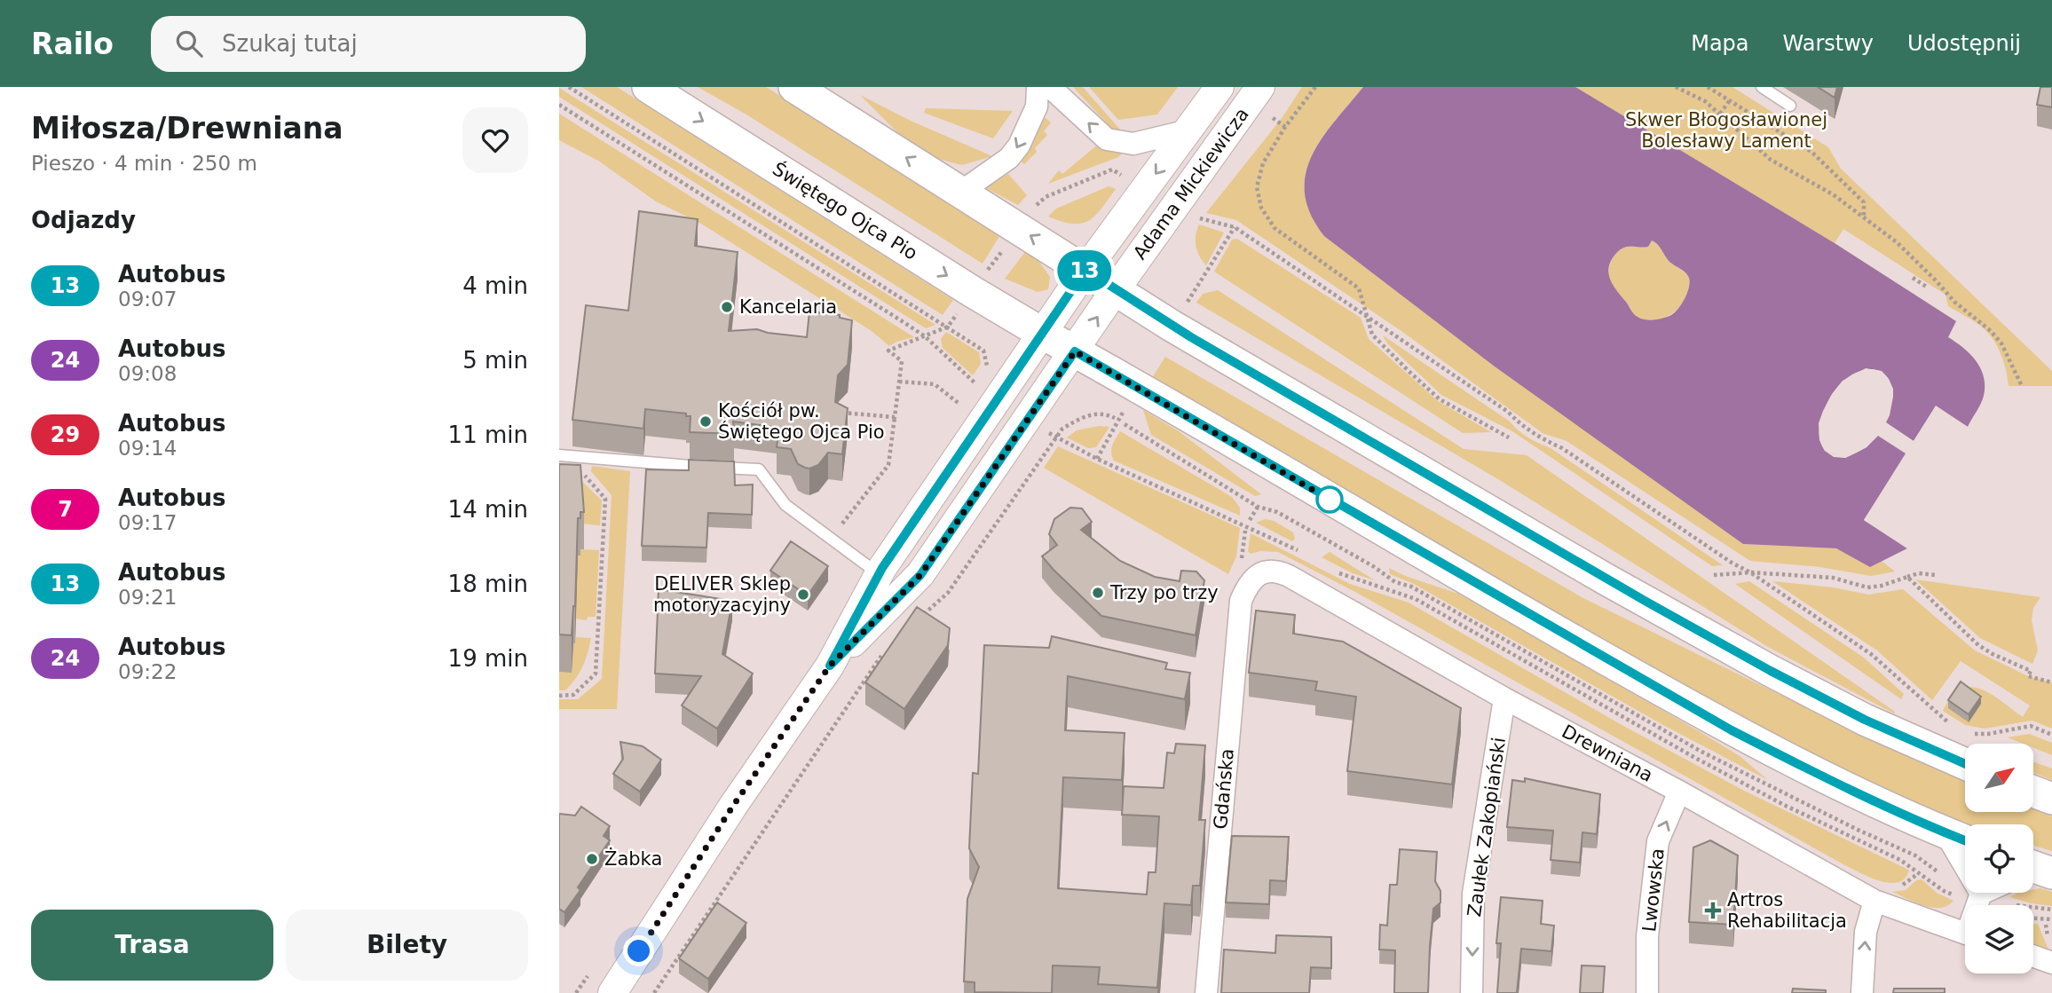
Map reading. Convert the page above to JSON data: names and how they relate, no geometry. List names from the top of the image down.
{
  "streets": {
    "main road": ["Świętego Ojca Pio"],
    "street": [
      "Adama Mickiewicza",
      "Drewniana",
      "Gdańska",
      "Zaułek Zakopiański",
      "Lwowska"
    ]
  },
  "crossings": [
    ["Adama Mickiewicza", "Świętego Ojca Pio"],
    ["Drewniana", "Gdańska"],
    ["Drewniana", "Zaułek Zakopiański"],
    ["Drewniana", "Lwowska"]
  ],
  "one_way": ["Zaułek Zakopiański", "Lwowska"],
  "parks": ["Skwer Błogosławionej Bolesławy Lament"],
  "places": {
    "other": [
      "Kancelaria",
      "Kościół pw. Świętego Ojca Pio",
      "Trzy po trzy",
      "DELIVER Sklep motoryzacyjny",
      "Żabka"
    ],
    "health": ["Artros Rehabilitacja"]
  },
  "lines": ["bus line 13"],
  "north": "top right",
  "page": {
    "header": "Railo",
    "search": "Szukaj tutaj",
    "nav": ["Mapa", "Warstwy", "Udostępnij"],
    "heading": [
      ["Miłosza/Drewniana", "Pieszo · 4 min · 250 m"],
      "Odjazdy"
    ],
    "on_map": "13",
    "list": [
      {
        "mark": "13",
        "name": "Autobus",
        "note": "09:07",
        "value": "4 min"
      },
      {
        "mark": "24",
        "name": "Autobus",
        "note": "09:08",
        "value": "5 min"
      },
      {
        "mark": "29",
        "name": "Autobus",
        "note": "09:14",
        "value": "11 min"
      },
      {
        "mark": "7",
        "name": "Autobus",
        "note": "09:17",
        "value": "14 min"
      },
      {
        "mark": "13",
        "name": "Autobus",
        "note": "09:21",
        "value": "18 min"
      },
      {
        "mark": "24",
        "name": "Autobus",
        "note": "09:22",
        "value": "19 min"
      }
    ],
    "buttons": ["Trasa", "Bilety"]
  }
}
